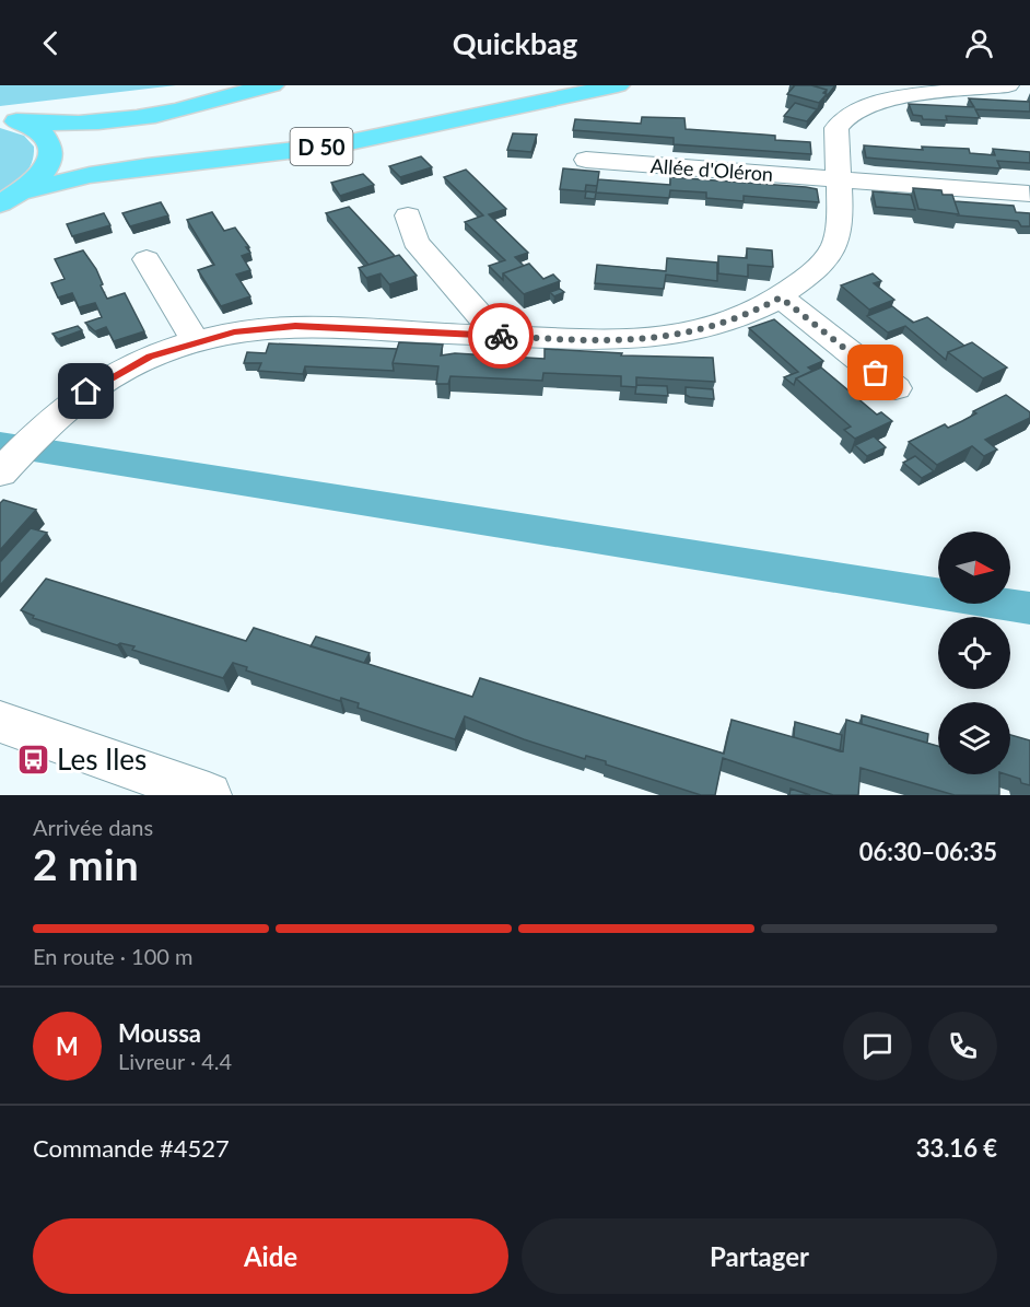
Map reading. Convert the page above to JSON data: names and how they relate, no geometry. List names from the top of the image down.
{
  "streets": {
    "main road": ["D 50"],
    "street": ["Allée d'Oléron"]
  },
  "places": {
    "bus stop": ["Les Iles"]
  },
  "north": "right",
  "page": {
    "header": "Quickbag",
    "heading": ["2 min", "Arrivée dans", "06:30–06:35"],
    "panel": [
      "Moussa",
      "Livreur · 4.4",
      "Commande #4527",
      "33.16 €"
    ],
    "bar": "En route · 100 m",
    "round": "M",
    "buttons": ["Aide", "Partager"]
  }
}
